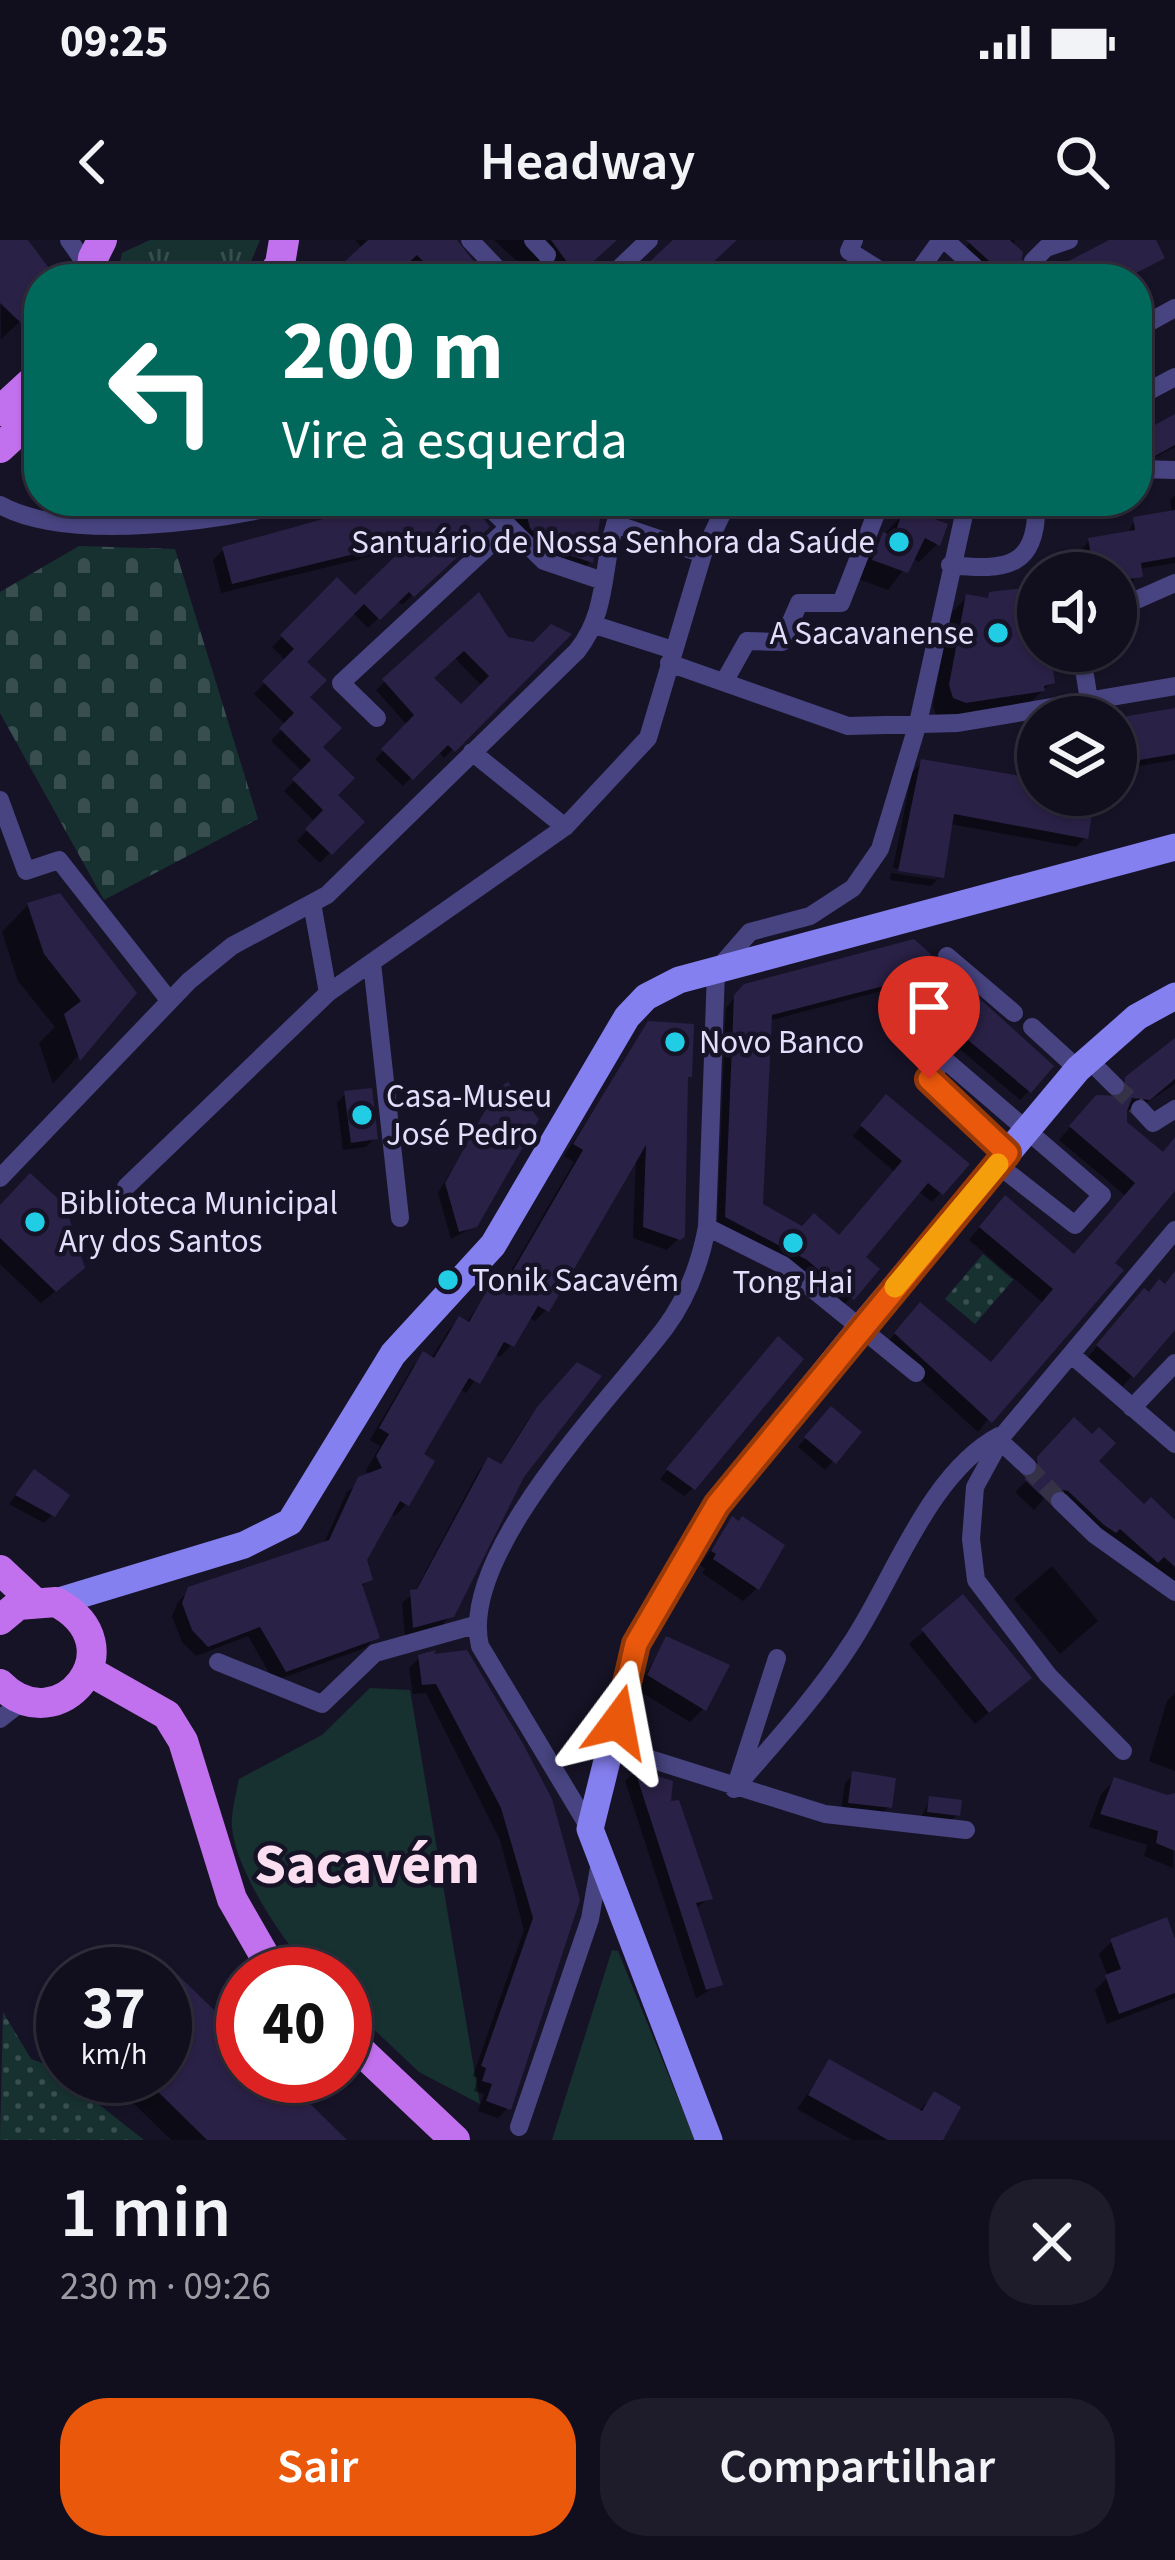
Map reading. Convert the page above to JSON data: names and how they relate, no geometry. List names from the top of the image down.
{
  "districts": ["Sacavém"],
  "places": [
    "Santuário de Nossa Senhora da Saúde",
    "A Sacavanense",
    "Novo Banco",
    "Casa-Museu José Pedro",
    "Biblioteca Municipal Ary dos Santos",
    "Tong Hai",
    "Tonik Sacavém"
  ],
  "page": {
    "status": "09:25",
    "header": "Headway",
    "turn": ["200 m", "Vire à esquerda"],
    "speed": "37 km/h",
    "limit": "40",
    "heading": ["1 min", "230 m · 09:26"],
    "buttons": ["Sair", "Compartilhar"]
  }
}
